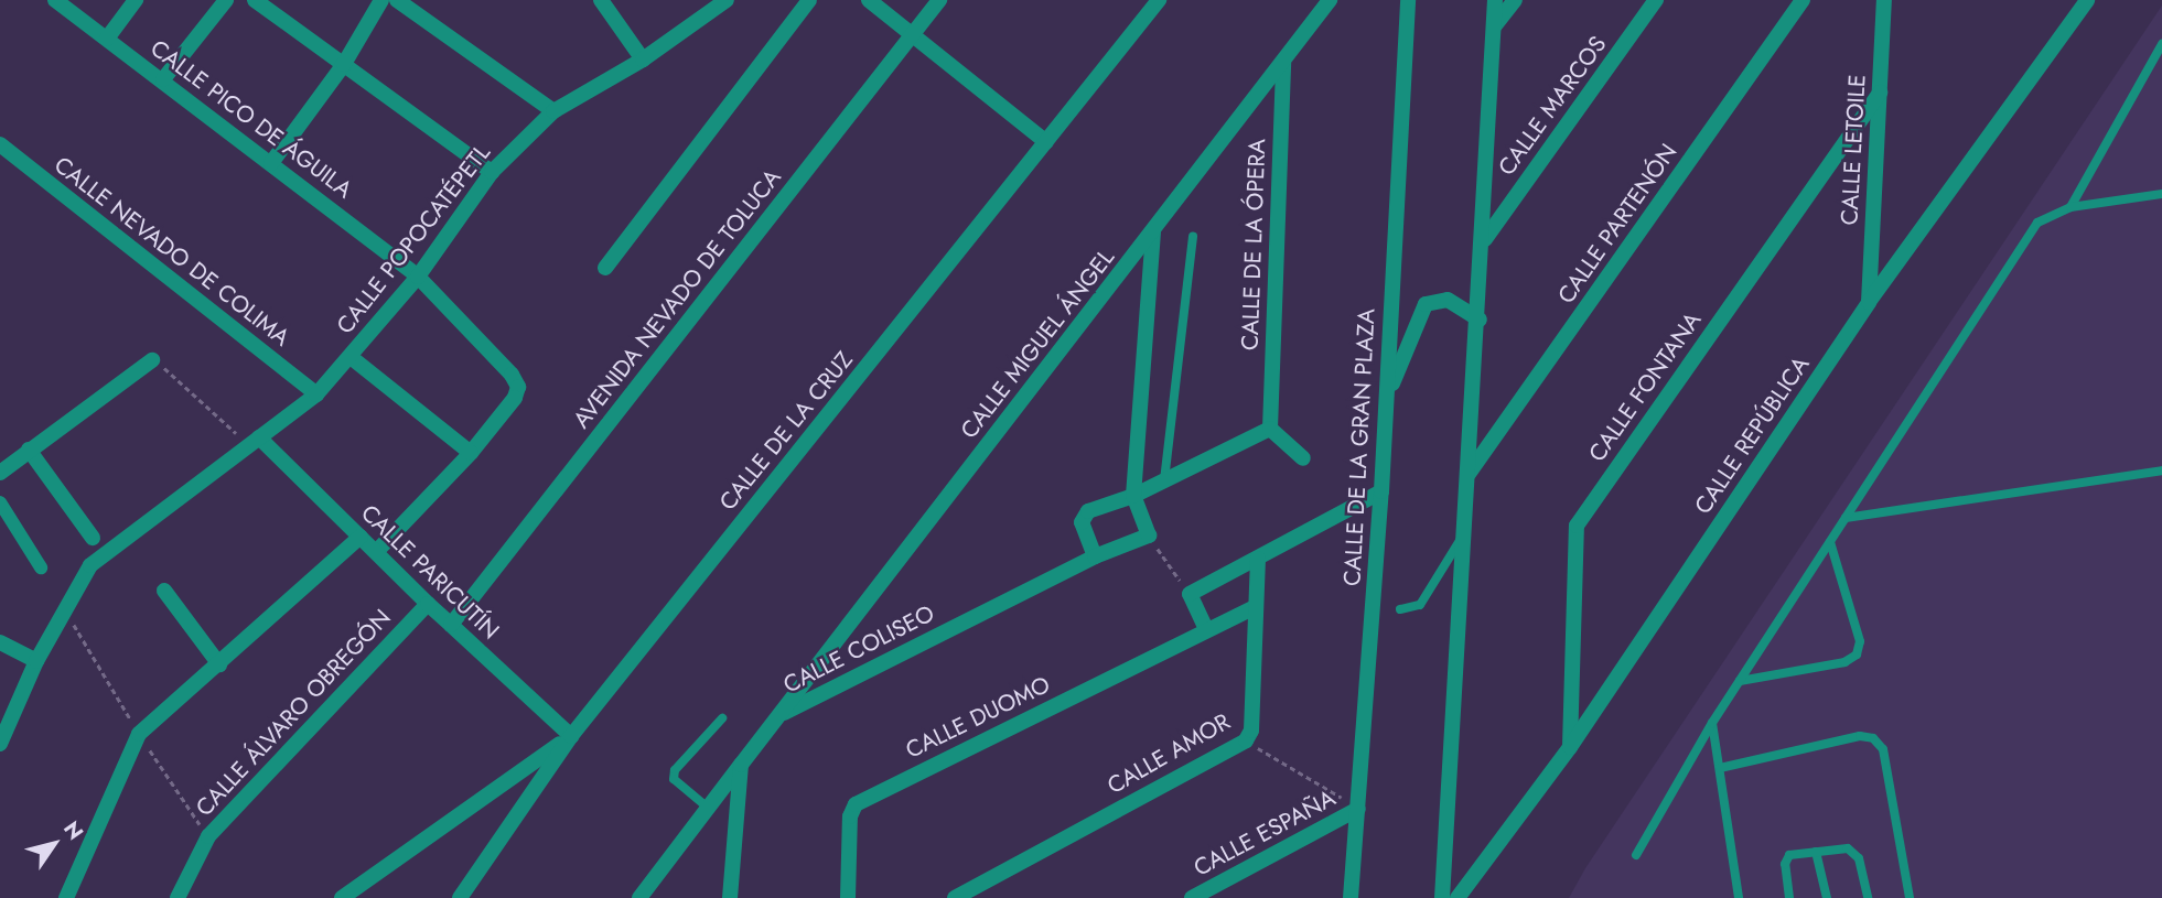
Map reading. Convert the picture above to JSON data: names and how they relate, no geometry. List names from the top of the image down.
{
  "streets": {
    "street": [
      "CALLE MARCOS",
      "CALLE PICO DE ÁGUILA",
      "CALLE LETOILE",
      "CALLE PARTENÓN",
      "CALLE POPOCATÉPETL",
      "CALLE DE LA ÓPERA",
      "CALLE NEVADO DE COLIMA",
      "AVENIDA NEVADO DE TOLUCA",
      "CALLE MIGUEL ÁNGEL",
      "CALLE FONTANA",
      "CALLE DE LA CRUZ",
      "CALLE REPÚBLICA",
      "CALLE DE LA GRAN PLAZA",
      "CALLE PARICUTÍN",
      "CALLE COLISEO",
      "CALLE ÁLVARO OBREGÓN",
      "CALLE DUOMO",
      "CALLE AMOR",
      "CALLE ESPAÑA"
    ]
  },
  "crossings": [
    ["CALLE PICO DE ÁGUILA", "CALLE POPOCATÉPETL"],
    ["CALLE LETOILE", "CALLE FONTANA"],
    ["CALLE LETOILE", "CALLE REPÚBLICA"],
    ["CALLE POPOCATÉPETL", "CALLE NEVADO DE COLIMA"],
    ["CALLE POPOCATÉPETL", "CALLE PARICUTÍN"],
    ["CALLE DE LA ÓPERA", "CALLE MIGUEL ÁNGEL"],
    ["AVENIDA NEVADO DE TOLUCA", "CALLE PARICUTÍN"],
    ["CALLE MIGUEL ÁNGEL", "CALLE COLISEO"],
    ["CALLE FONTANA", "CALLE REPÚBLICA"],
    ["CALLE DE LA CRUZ", "CALLE PARICUTÍN"],
    ["CALLE DE LA GRAN PLAZA", "CALLE ESPAÑA"],
    ["CALLE PARICUTÍN", "CALLE ÁLVARO OBREGÓN"],
    ["CALLE DUOMO", "CALLE AMOR"]
  ],
  "north": "top right"
}
